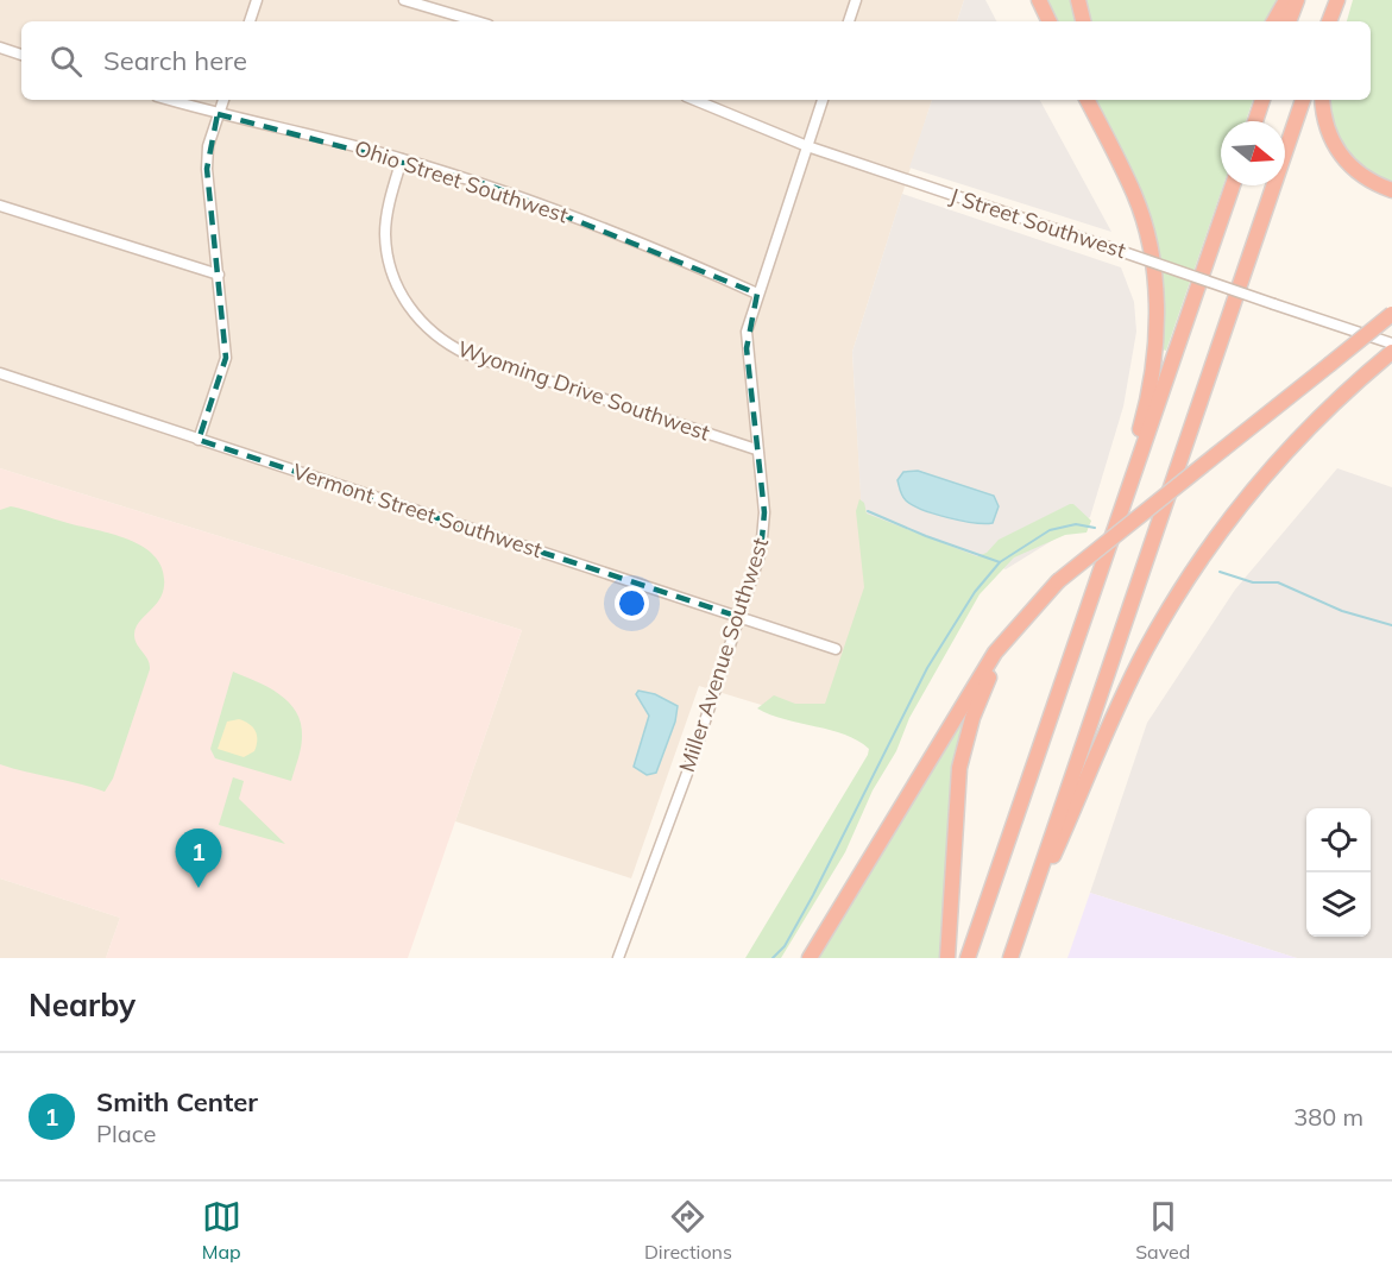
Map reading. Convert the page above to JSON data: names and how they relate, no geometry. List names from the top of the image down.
{
  "streets": {
    "street": [
      "Ohio Street Southwest",
      "J Street Southwest",
      "Wyoming Drive Southwest",
      "Vermont Street Southwest",
      "Miller Avenue Southwest"
    ]
  },
  "crossings": [
    ["Ohio Street Southwest", "Wyoming Drive Southwest"],
    ["Ohio Street Southwest", "Miller Avenue Southwest"],
    ["J Street Southwest", "Miller Avenue Southwest"],
    ["Wyoming Drive Southwest", "Miller Avenue Southwest"],
    ["Vermont Street Southwest", "Miller Avenue Southwest"]
  ],
  "north": "right",
  "page": {
    "search": "Search here",
    "pins": "1",
    "heading": "Nearby",
    "list": [
      {
        "mark": "1",
        "name": "Smith Center",
        "note": "Place",
        "value": "380 m"
      }
    ],
    "nav": ["Map", "Directions", "Saved"]
  }
}
